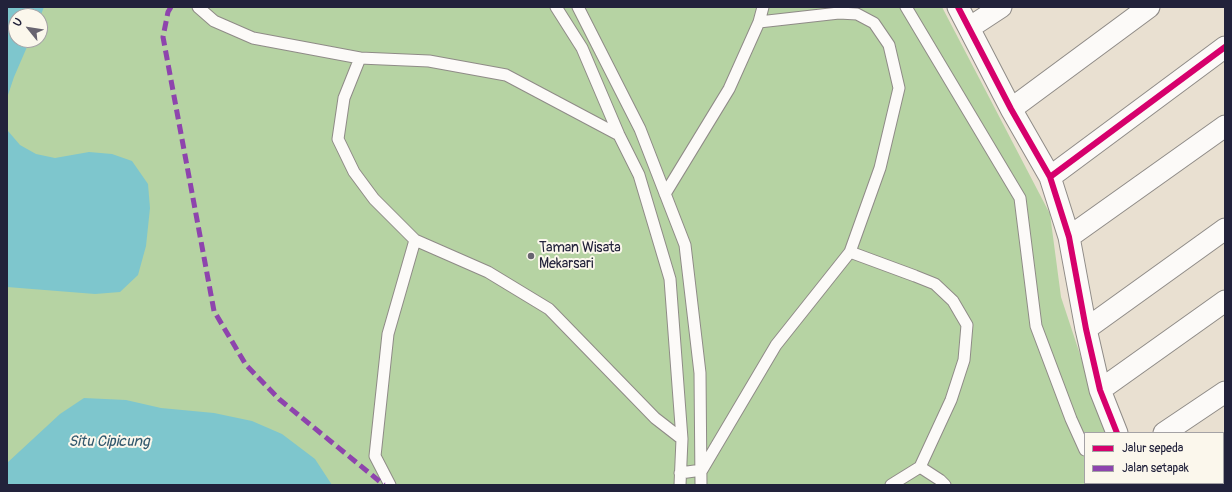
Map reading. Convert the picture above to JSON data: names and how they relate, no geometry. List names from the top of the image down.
{
  "water": ["Situ Cipicung"],
  "places": ["Taman Wisata Mekarsari"],
  "legend": ["Jalur sepeda", "Jalan setapak"],
  "north": "top left"
}
